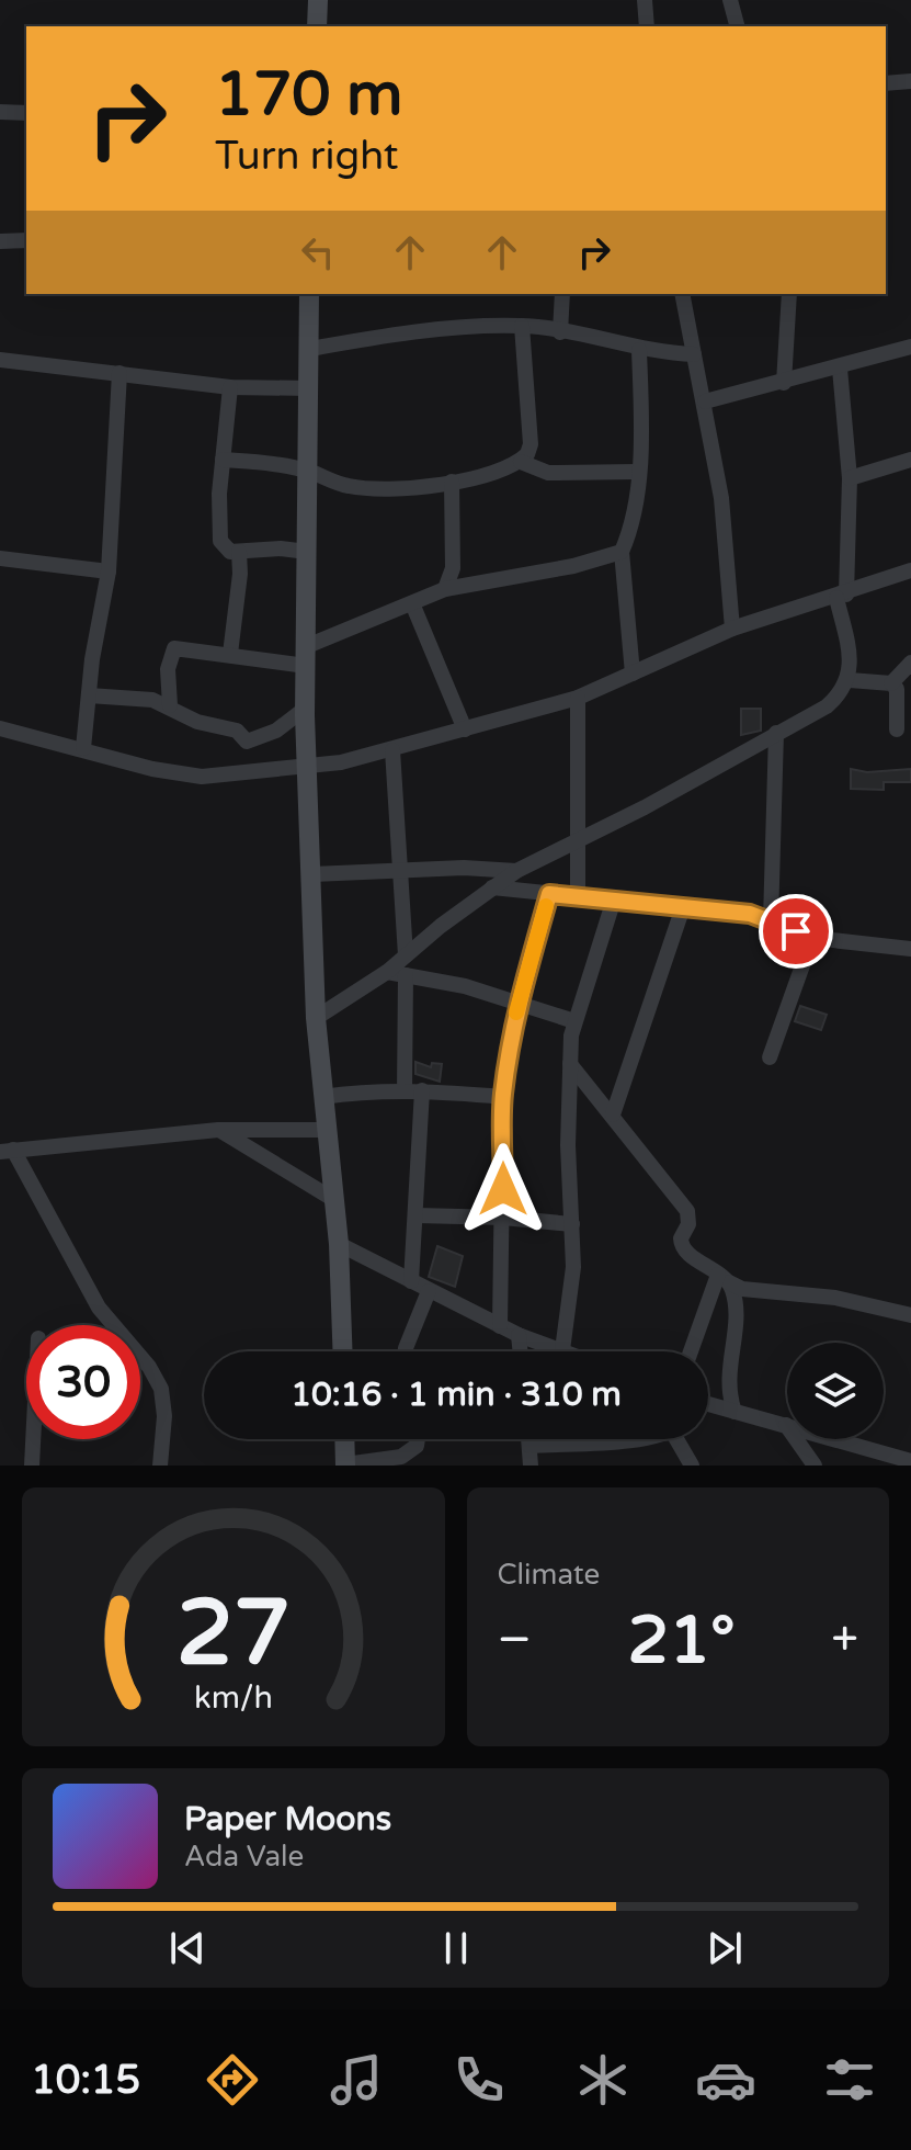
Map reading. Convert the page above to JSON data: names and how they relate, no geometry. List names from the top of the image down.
{
  "page": {
    "turn": ["170 m", "Turn right"],
    "limit": "30",
    "trip": "10:16 · 1 min · 310 m",
    "tile": "Climate",
    "heat": ["−", "21°", "+"],
    "song": ["Paper Moons", "Ada Vale"],
    "tabs": "10:15",
    "gauge": ["27", "km/h"]
  }
}
